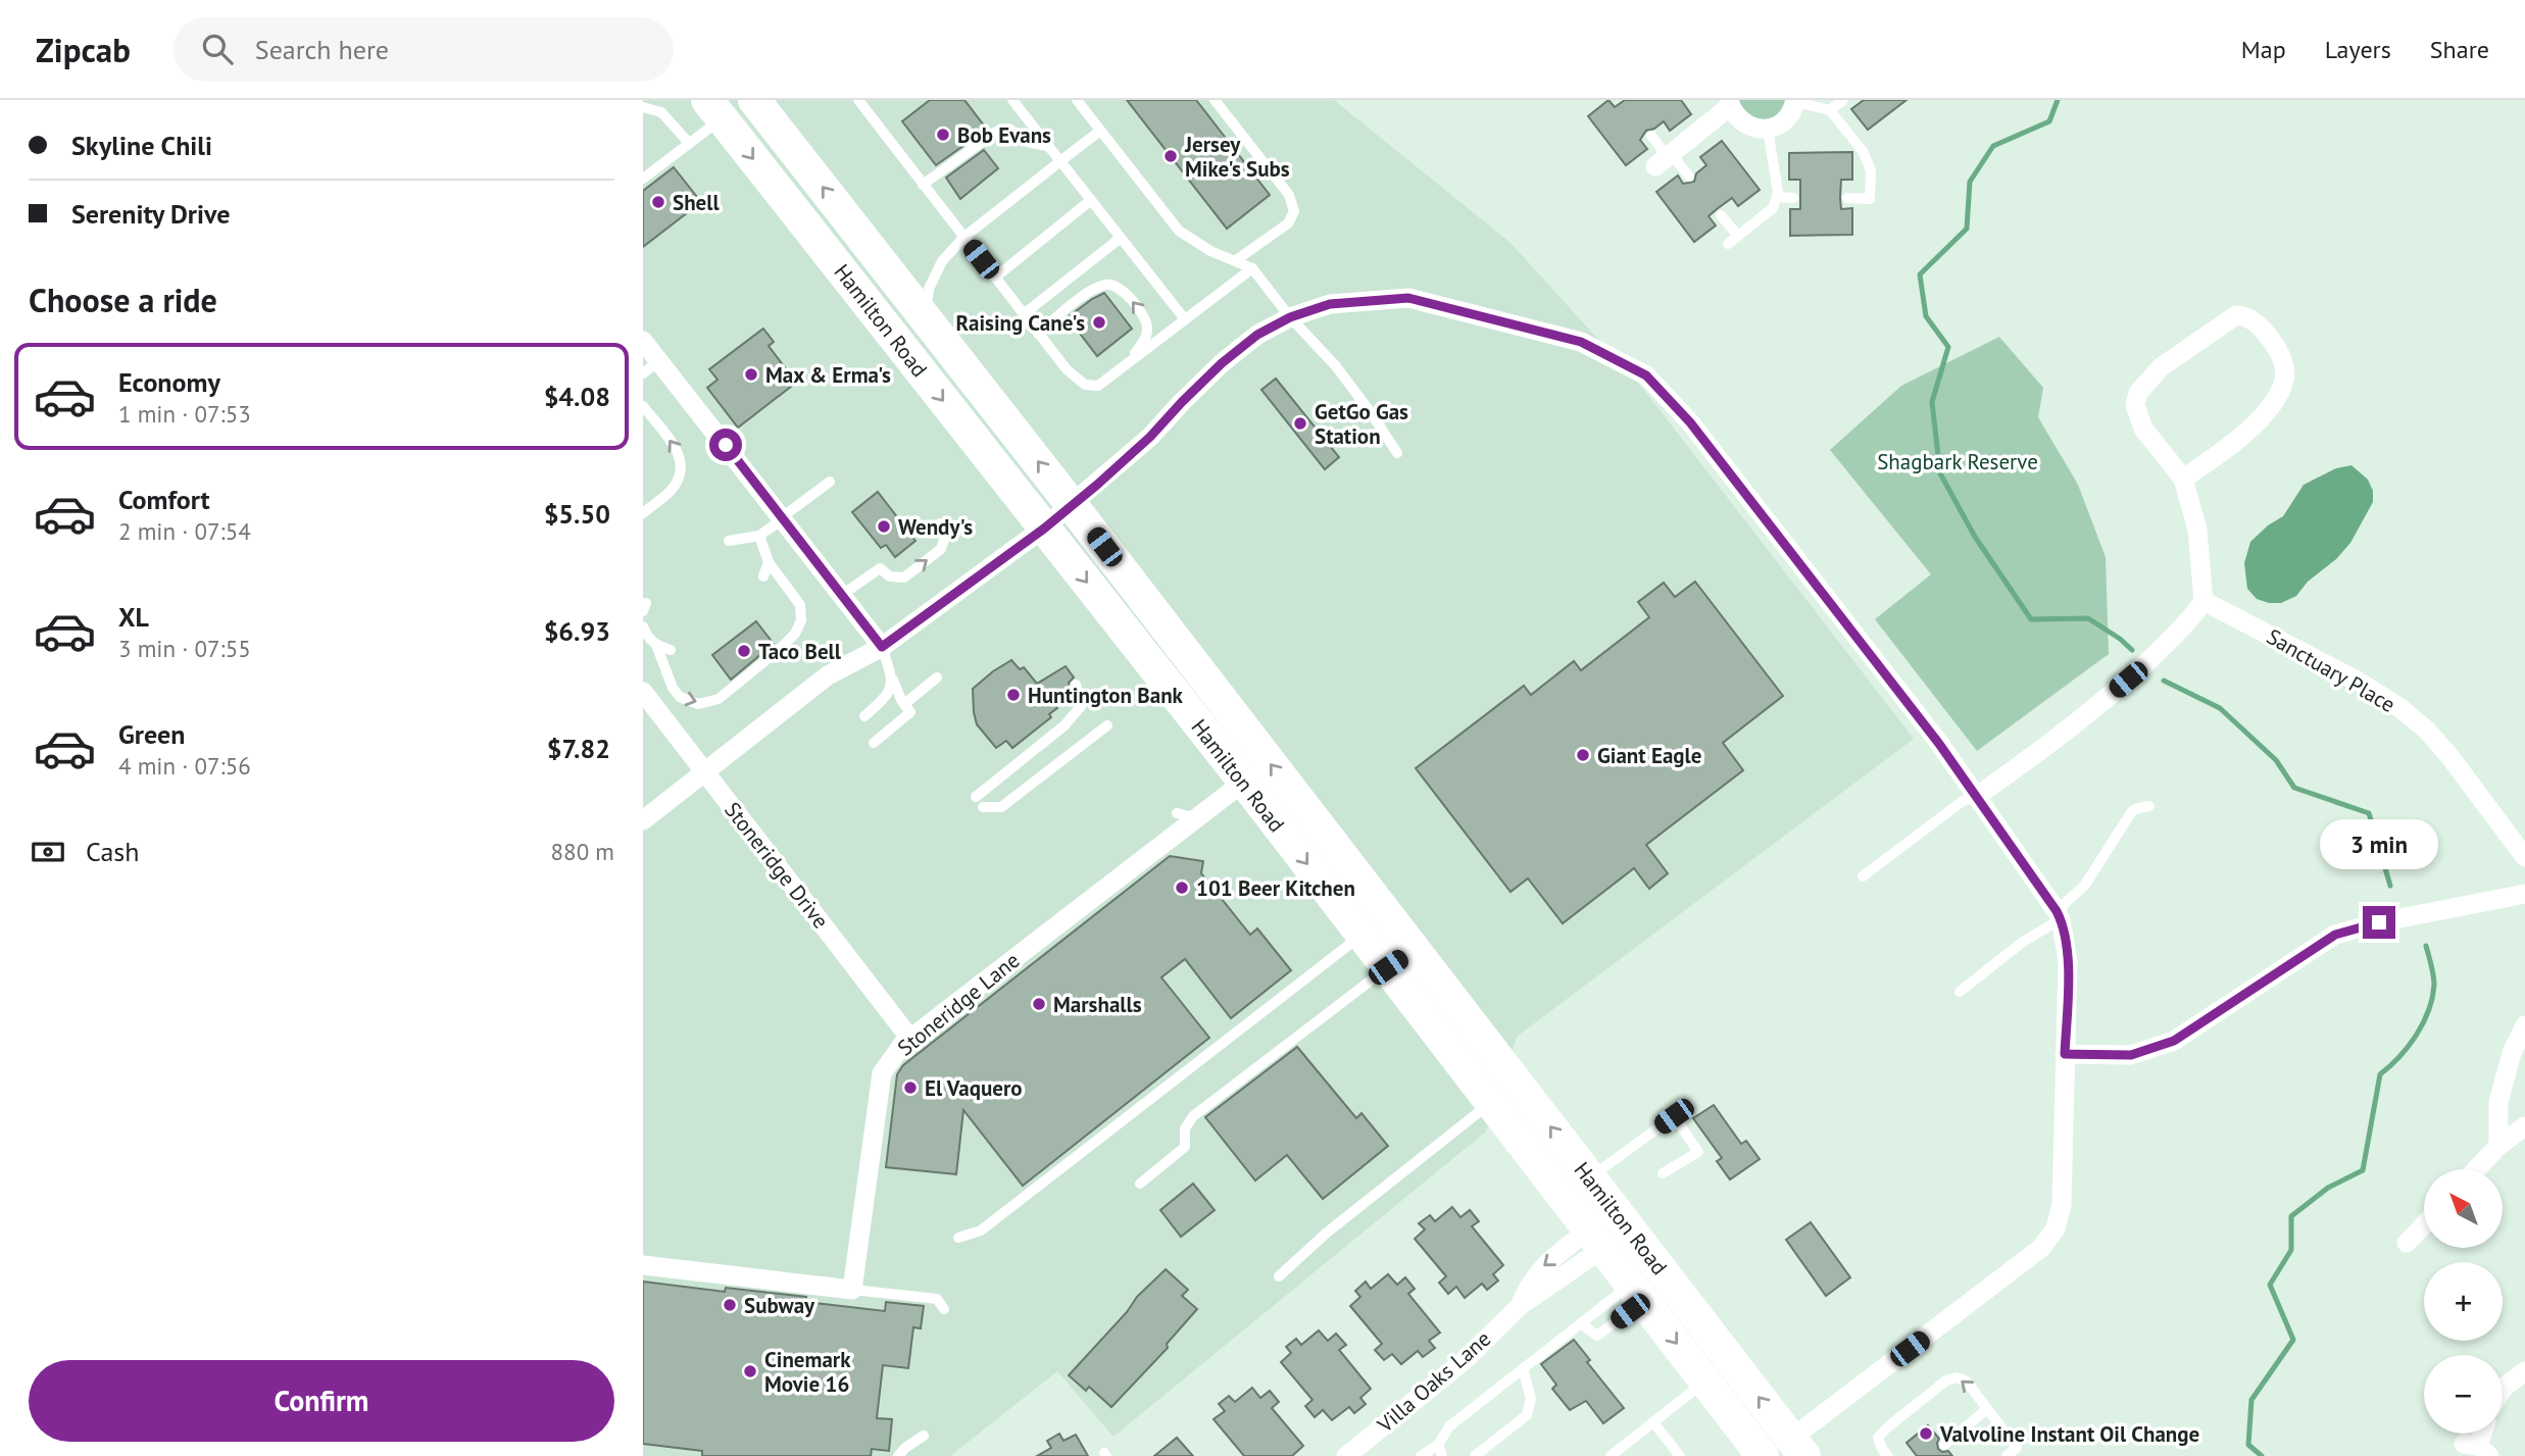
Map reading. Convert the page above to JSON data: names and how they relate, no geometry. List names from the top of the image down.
{
  "streets": {
    "main road": ["Hamilton Road"],
    "street": [
      "Sanctuary Place",
      "Stoneridge Drive",
      "Stoneridge Lane",
      "Villa Oaks Lane"
    ]
  },
  "crossings": [
    ["Hamilton Road", "Stoneridge Lane"],
    ["Hamilton Road", "Villa Oaks Lane"],
    ["Stoneridge Drive", "Stoneridge Lane"]
  ],
  "parks": ["Shagbark Reserve"],
  "places": [
    "Bob Evans",
    "Jersey Mike's Subs",
    "Shell",
    "Raising Cane's",
    "Max & Erma's",
    "GetGo Gas Station",
    "Wendy's",
    "Taco Bell",
    "Huntington Bank",
    "Giant Eagle",
    "101 Beer Kitchen",
    "Marshalls",
    "El Vaquero",
    "Subway",
    "Cinemark Movie 16",
    "Valvoline Instant Oil Change"
  ],
  "north": "top left",
  "page": {
    "header": "Zipcab",
    "search": "Search here",
    "nav": ["Map", "Layers", "Share"],
    "banner": ["Skyline Chili", "Serenity Drive"],
    "heading": "Choose a ride",
    "list": [
      {
        "name": "Economy",
        "note": "1 min · 07:53",
        "value": "$4.08"
      },
      {
        "name": "Comfort",
        "note": "2 min · 07:54",
        "value": "$5.50"
      },
      {
        "name": "XL",
        "note": "3 min · 07:55",
        "value": "$6.93"
      },
      {
        "name": "Green",
        "note": "4 min · 07:56",
        "value": "$7.82"
      }
    ],
    "pay": ["Cash", "880 m"],
    "bubble": "3 min",
    "map_buttons": ["+", "−"],
    "buttons": "Confirm"
  }
}
